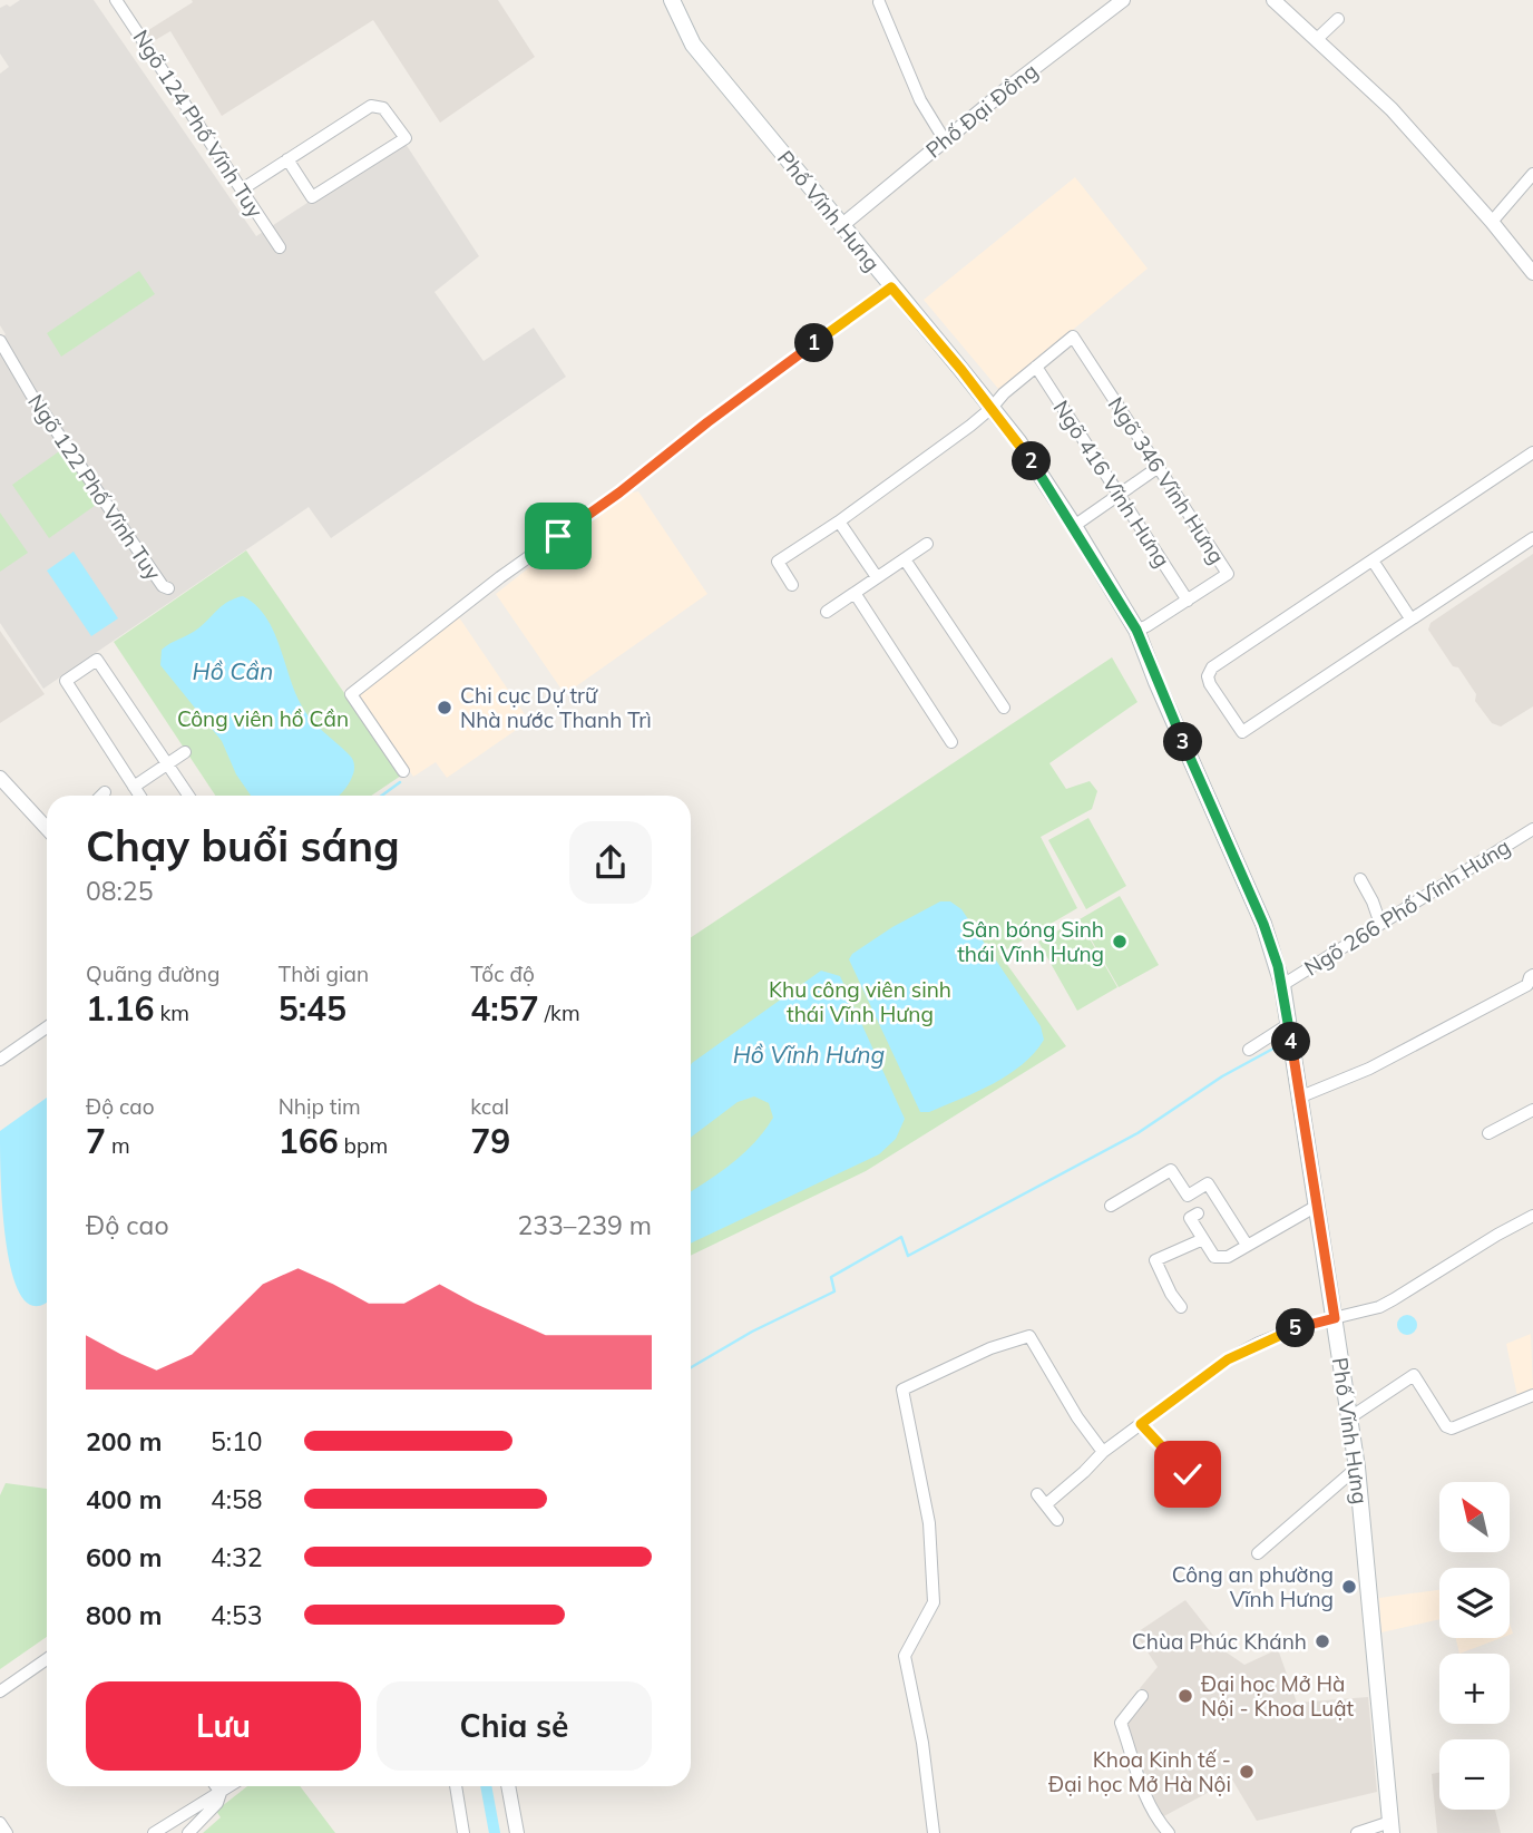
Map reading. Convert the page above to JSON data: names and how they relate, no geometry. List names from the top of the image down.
{
  "streets": {
    "main road": ["Phố Vĩnh Hưng"],
    "street": [
      "Phố Đại Đồng",
      "Ngõ 124 Phố Vĩnh Tuy",
      "Ngõ 346 Vĩnh Hưng",
      "Ngõ 416 Vĩnh Hưng",
      "Ngõ 122 Phố Vĩnh Tuy",
      "Ngõ 266 Phố Vĩnh Hưng"
    ]
  },
  "crossings": [
    ["Phố Đại Đồng", "Phố Vĩnh Hưng"],
    ["Phố Vĩnh Hưng", "Ngõ 346 Vĩnh Hưng"],
    ["Phố Vĩnh Hưng", "Ngõ 266 Phố Vĩnh Hưng"],
    ["Ngõ 346 Vĩnh Hưng", "Ngõ 416 Vĩnh Hưng"]
  ],
  "water": ["Hồ Cần", "Hồ Vĩnh Hưng"],
  "parks": ["Công viên hồ Cần", "Khu công viên sinh thái Vĩnh Hưng"],
  "places": [
    "Chi cục Dự trữ Nhà nước Thanh Trì",
    "Sân bóng Sinh thái Vĩnh Hưng",
    "Công an phường Vĩnh Hưng",
    "Chùa Phúc Khánh",
    "Đại học Mở Hà Nội - Khoa Luật",
    "Khoa Kinh tế - Đại học Mở Hà Nội"
  ],
  "north": "top left",
  "page": {
    "pins": [
      "1",
      "2",
      "3",
      "4",
      "5"
    ],
    "heading": ["Chạy buổi sáng", "08:25"],
    "stats": [
      ["Quãng đường", "1.16 km"],
      ["Thời gian", "5:45"],
      ["Tốc độ", "4:57 /km"],
      ["Độ cao", "7 m"],
      ["Nhịp tim", "166 bpm"],
      ["kcal", "79"]
    ],
    "chart": ["Độ cao", "233–239 m"],
    "list": [
      {
        "name": "200 m",
        "note": "5:10"
      },
      {
        "name": "400 m",
        "note": "4:58"
      },
      {
        "name": "600 m",
        "note": "4:32"
      },
      {
        "name": "800 m",
        "note": "4:53"
      }
    ],
    "map_buttons": ["+", "−"],
    "buttons": ["Lưu", "Chia sẻ"]
  }
}
